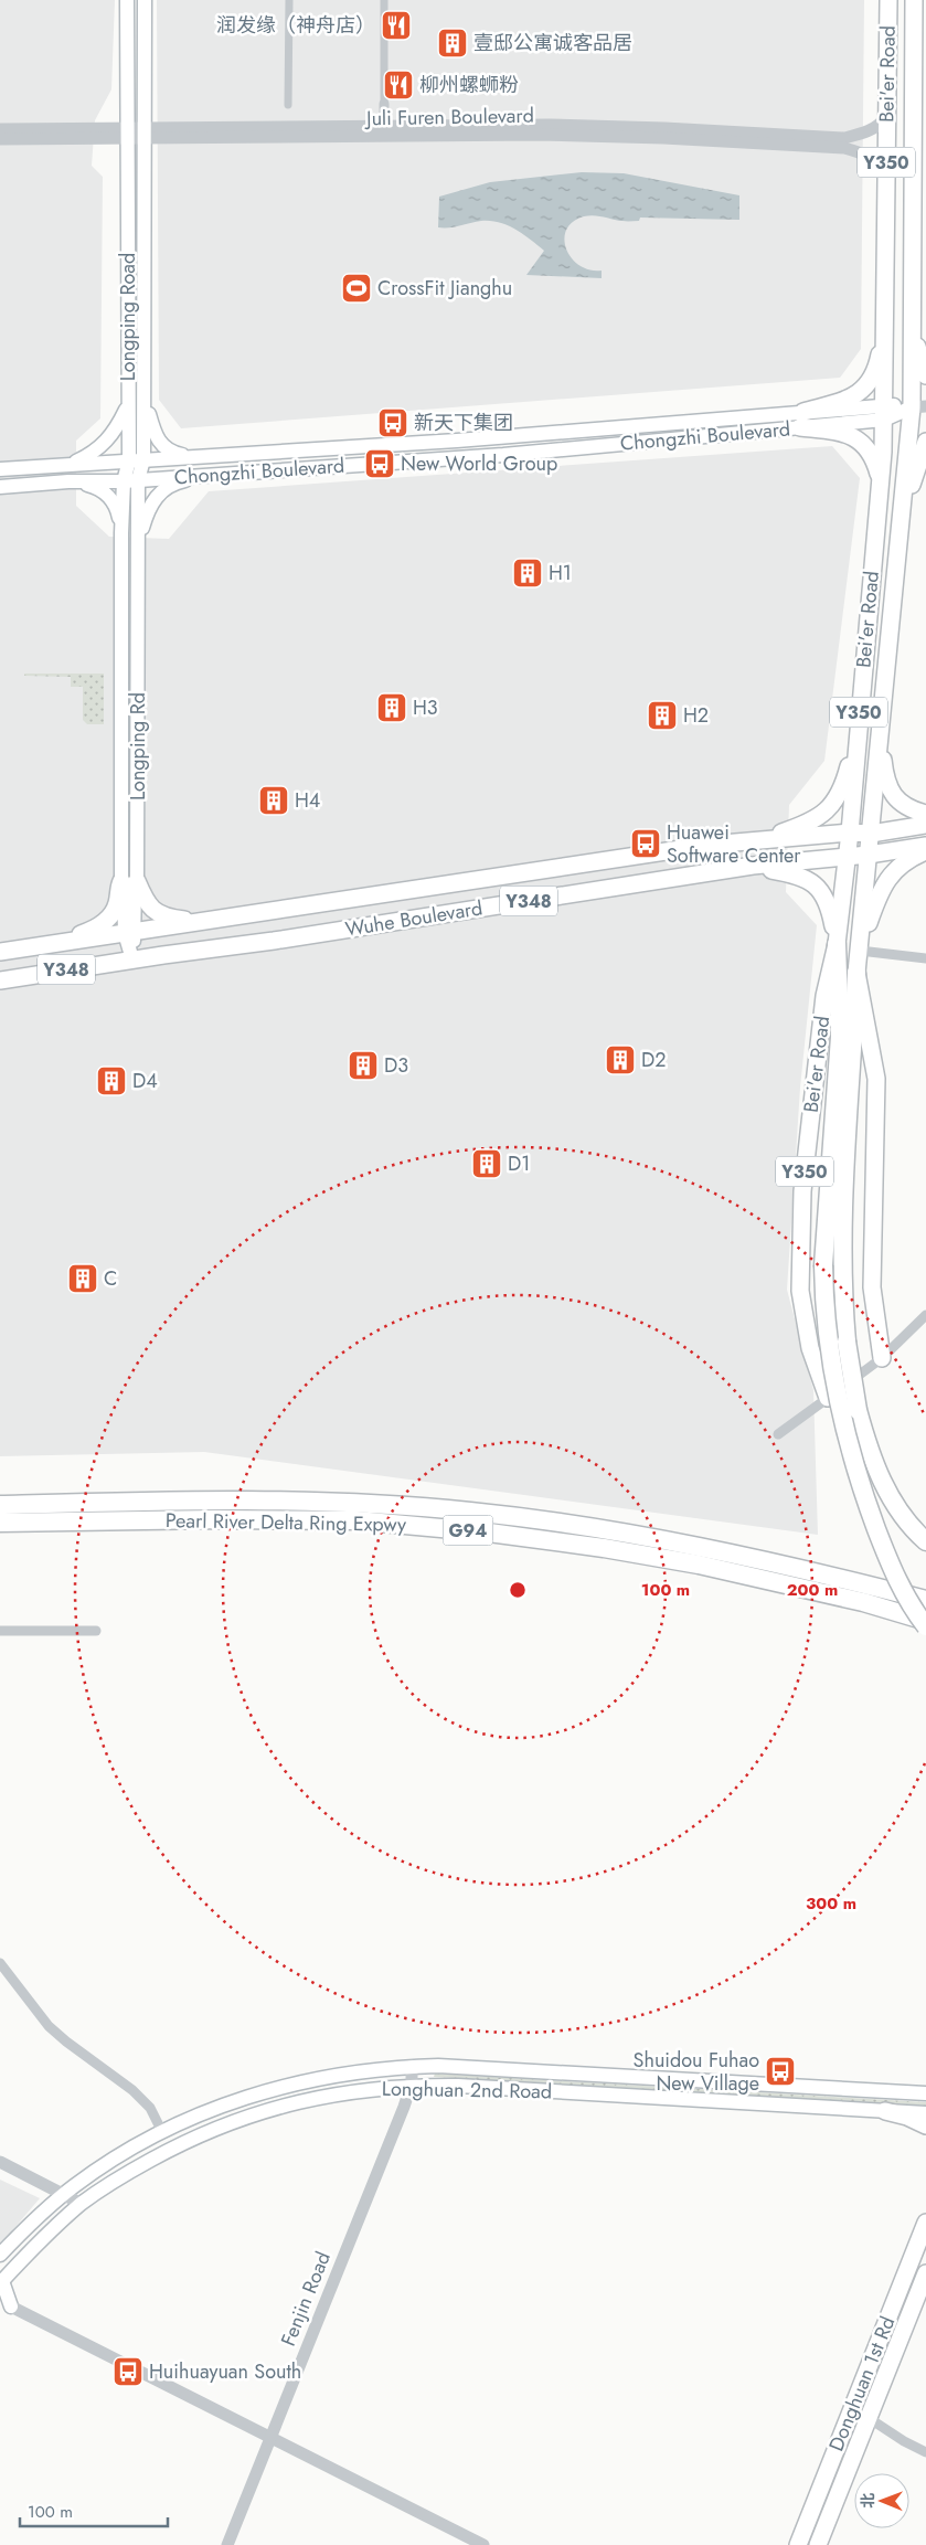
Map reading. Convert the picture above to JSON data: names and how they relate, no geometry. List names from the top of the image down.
{
  "streets": {
    "highway": ["Pearl River Delta Ring Expwy", "G94"],
    "main road": [
      "Bei'er Road",
      "Y350",
      "Longping Road",
      "Chongzhi Boulevard",
      "Longping Rd",
      "Y348",
      "Wuhe Boulevard",
      "Longhuan 2nd Road",
      "Donghuan 1st Rd"
    ],
    "street": ["Juli Furen Boulevard", "Fenjin Road"]
  },
  "crossings": [
    ["Bei'er Road", "Juli Furen Boulevard"],
    ["Bei'er Road", "Chongzhi Boulevard"],
    ["Bei'er Road", "Wuhe Boulevard"],
    ["Juli Furen Boulevard", "Longping Road"],
    ["Longping Road", "Chongzhi Boulevard"],
    ["Longping Road", "Longping Rd"],
    ["Longhuan 2nd Road", "Fenjin Road"]
  ],
  "places": {
    "restaurant": ["润发缘（神舟店）", "柳州螺蛳粉"],
    "building": [
      "壹邸公寓诚客品居",
      "H1",
      "H3",
      "H2",
      "H4",
      "D2",
      "D3",
      "D4",
      "D1",
      "C"
    ],
    "sports": ["CrossFit Jianghu"],
    "bus stop": [
      "新天下集团",
      "New World Group",
      "Huawei Software Center",
      "Shuidou Fuhao New Village",
      "Huihuayuan South"
    ]
  },
  "scale_bar": "100 m",
  "north": "left",
  "rings": ["100 m", "200 m", "300 m"]
}
